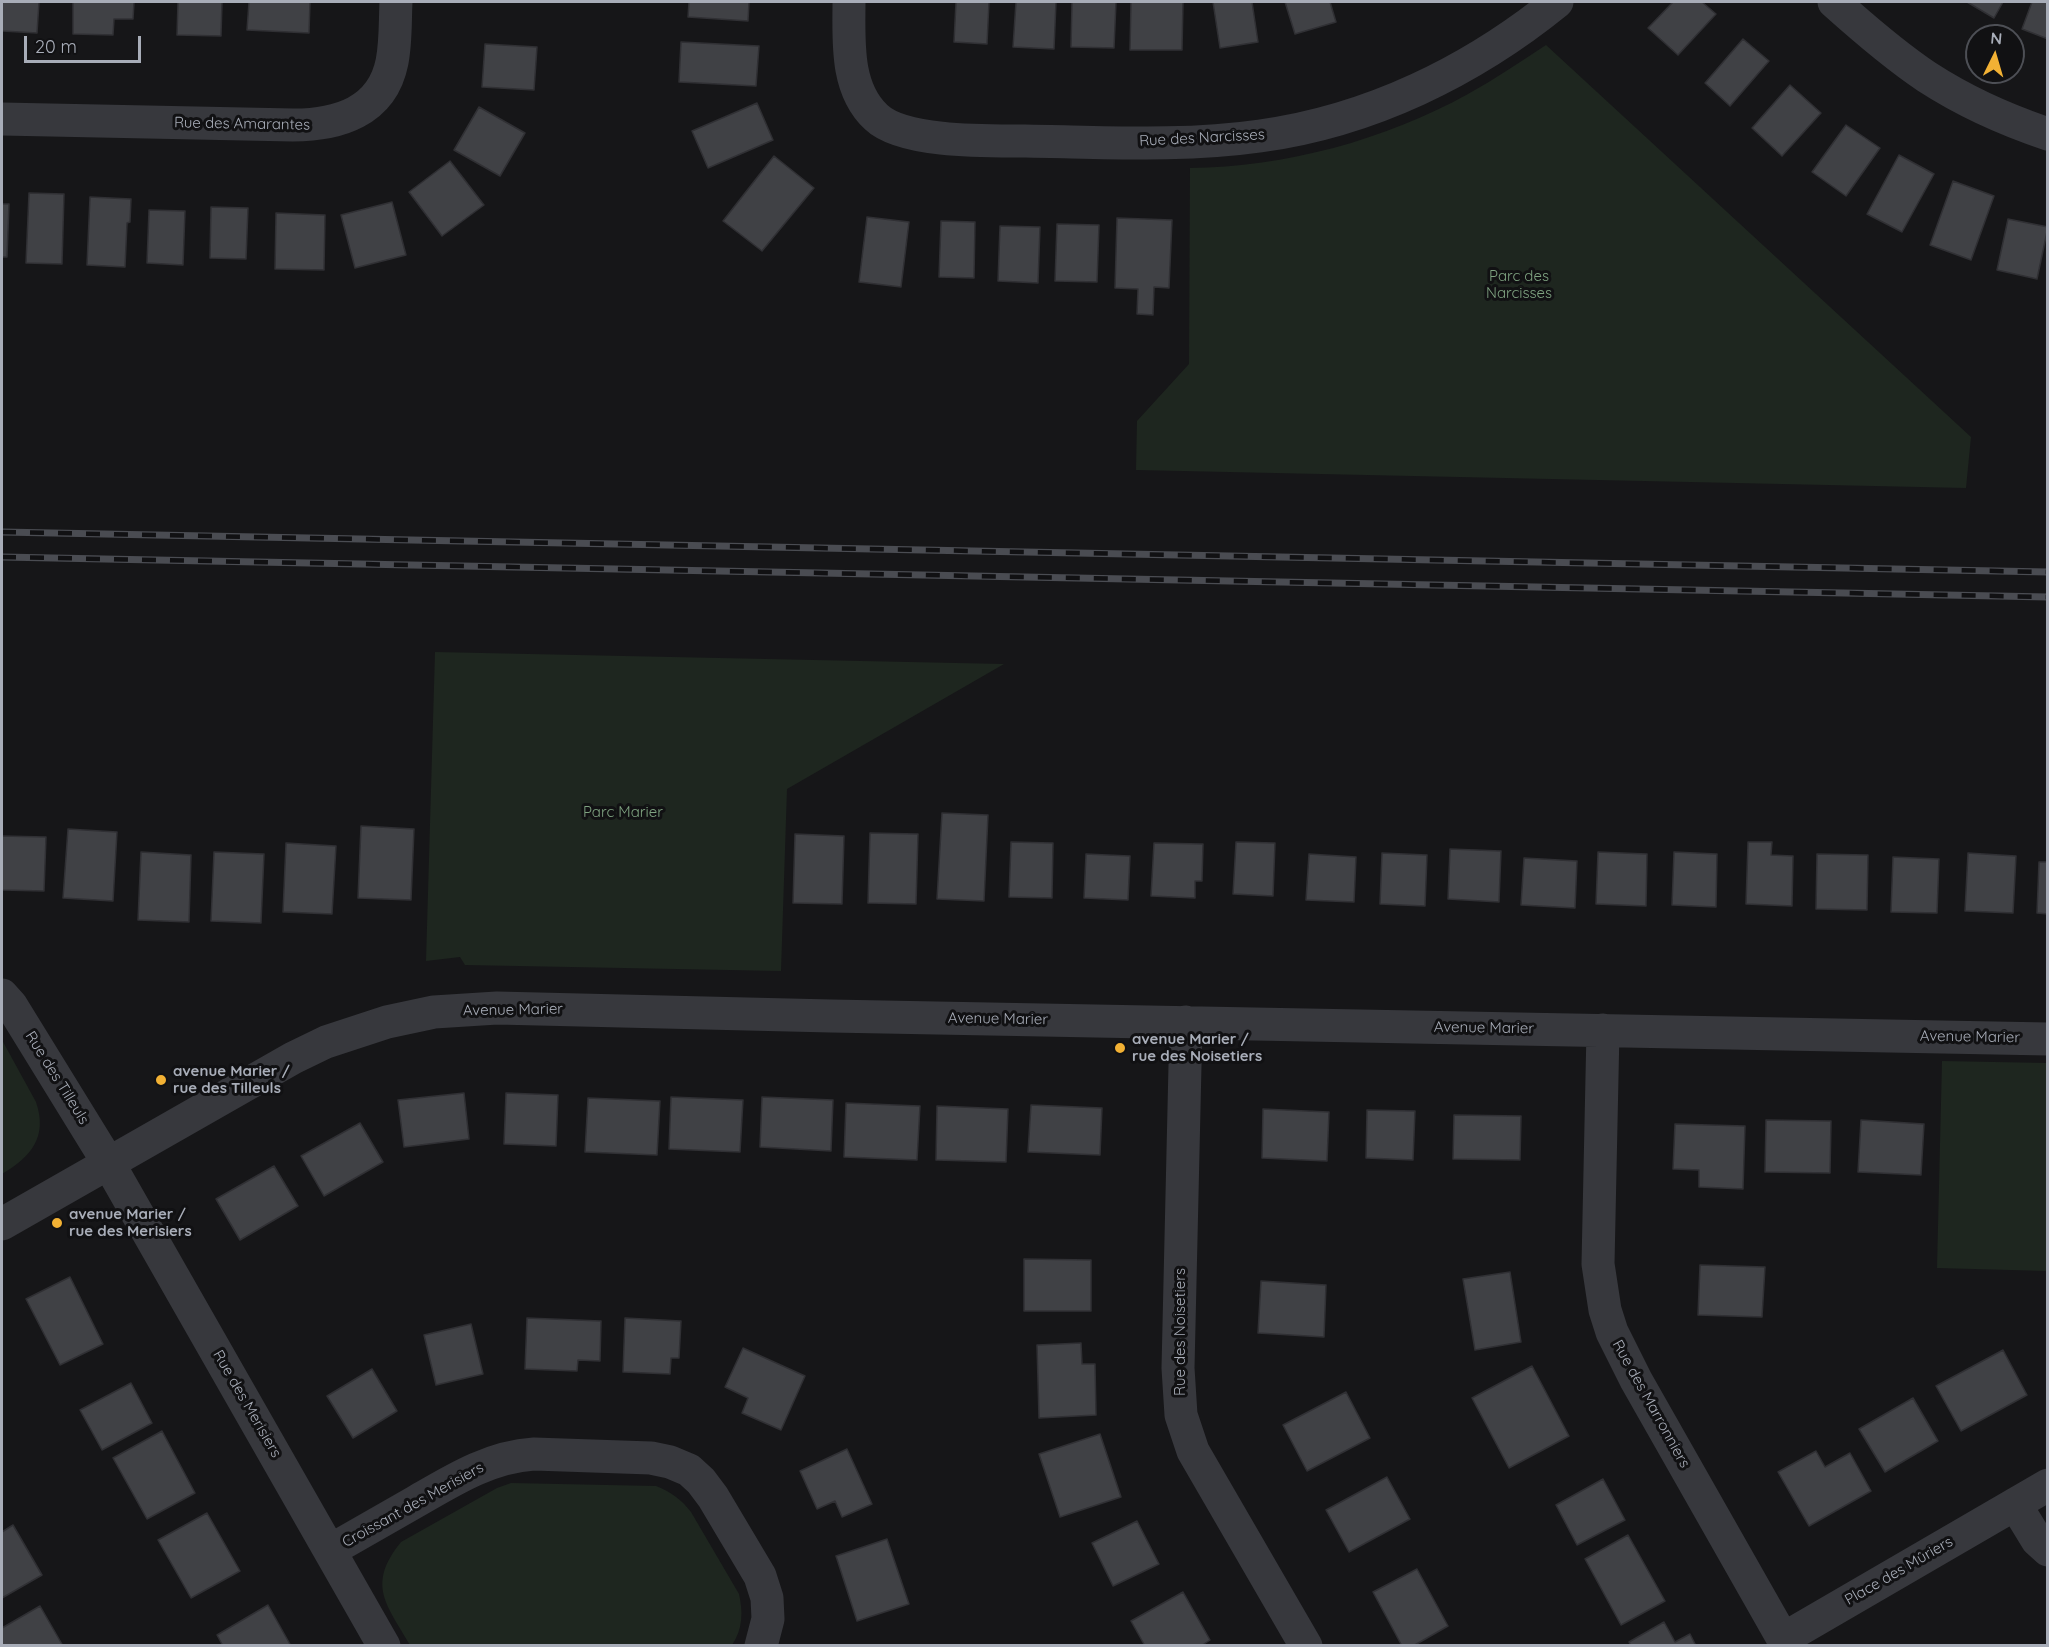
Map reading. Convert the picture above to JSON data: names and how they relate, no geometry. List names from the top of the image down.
{
  "streets": {
    "street": [
      "Rue des Amarantes",
      "Rue des Narcisses",
      "Avenue Marier",
      "Rue des Tilleuls",
      "Rue des Noisetiers",
      "Rue des Merisiers",
      "Rue des Marronniers",
      "Croissant des Merisiers",
      "Place des Mûriers"
    ]
  },
  "crossings": [
    ["Avenue Marier", "Rue des Tilleuls"],
    ["Avenue Marier", "Rue des Noisetiers"],
    ["Avenue Marier", "Rue des Merisiers"],
    ["Avenue Marier", "Rue des Marronniers"],
    ["Rue des Tilleuls", "Rue des Merisiers"],
    ["Rue des Merisiers", "Croissant des Merisiers"],
    ["Rue des Marronniers", "Place des Mûriers"]
  ],
  "parks": ["Parc des Narcisses", "Parc Marier"],
  "places": ["avenue Marier / rue des Noisetiers", "avenue Marier / rue des Tilleuls", "avenue Marier / rue des Merisiers"],
  "scale_bar": "20 m",
  "north": "top"
}
